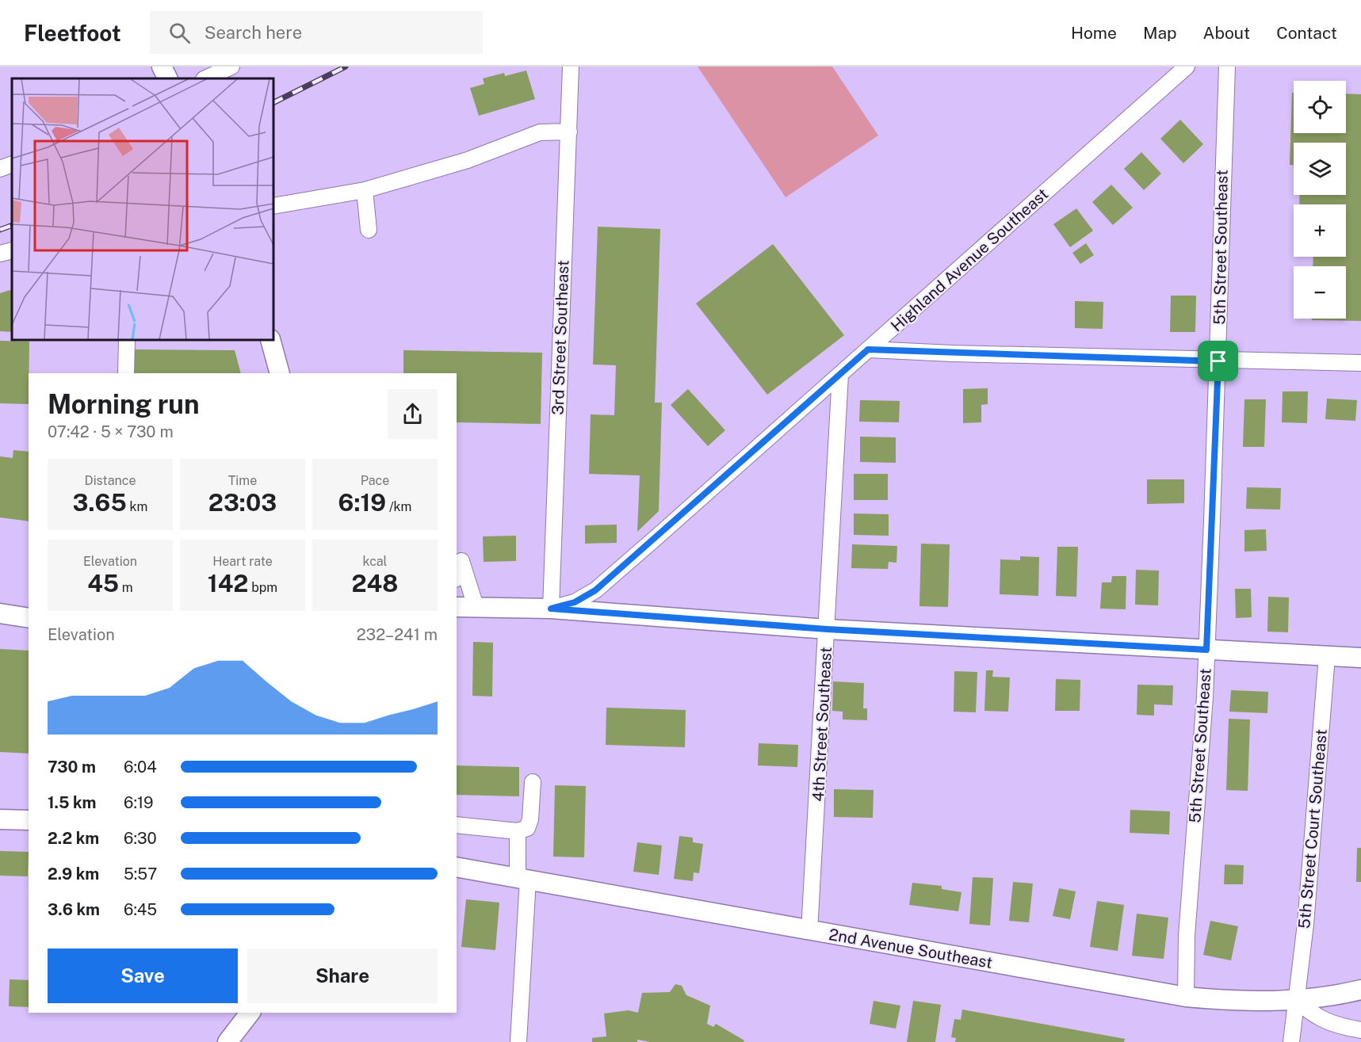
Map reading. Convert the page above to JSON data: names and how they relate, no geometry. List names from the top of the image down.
{
  "streets": {
    "main road": ["2nd Avenue Southeast"],
    "street": [
      "5th Street Southeast",
      "Highland Avenue Southeast",
      "3rd Street Southeast",
      "4th Street Southeast",
      "5th Street Court Southeast"
    ]
  },
  "crossings": [
    ["5th Street Southeast", "2nd Avenue Southeast"],
    ["Highland Avenue Southeast", "3rd Street Southeast"],
    ["Highland Avenue Southeast", "4th Street Southeast"],
    ["4th Street Southeast", "2nd Avenue Southeast"],
    ["5th Street Court Southeast", "2nd Avenue Southeast"]
  ],
  "page": {
    "header": "Fleetfoot",
    "search": "Search here",
    "nav": [
      "Home",
      "Map",
      "About",
      "Contact"
    ],
    "map_buttons": ["+", "−"],
    "heading": ["Morning run", "07:42 · 5 × 730 m"],
    "stats": [
      ["Distance", "3.65 km"],
      ["Time", "23:03"],
      ["Pace", "6:19 /km"],
      ["Elevation", "45 m"],
      ["Heart rate", "142 bpm"],
      ["kcal", "248"]
    ],
    "chart": ["Elevation", "232–241 m"],
    "list": [
      {
        "name": "730 m",
        "note": "6:04"
      },
      {
        "name": "1.5 km",
        "note": "6:19"
      },
      {
        "name": "2.2 km",
        "note": "6:30"
      },
      {
        "name": "2.9 km",
        "note": "5:57"
      },
      {
        "name": "3.6 km",
        "note": "6:45"
      }
    ],
    "buttons": ["Save", "Share"]
  }
}
